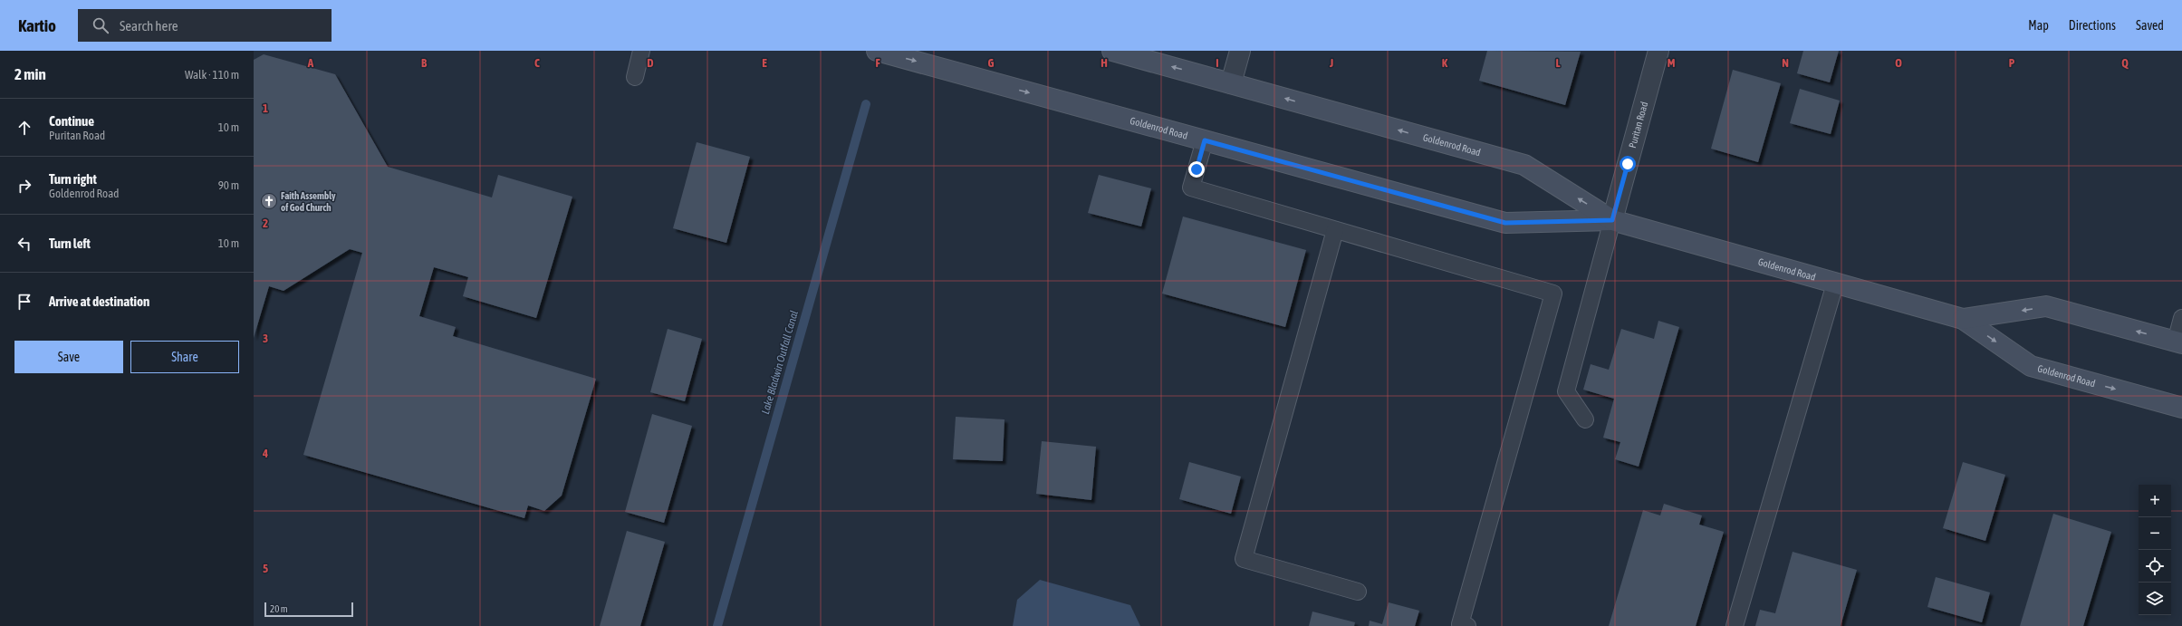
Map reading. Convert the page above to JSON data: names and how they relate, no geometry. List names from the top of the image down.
{
  "streets": {
    "main road": ["Goldenrod Road"],
    "street": ["Puritan Road"]
  },
  "crossings": [
    ["Puritan Road", "Goldenrod Road"]
  ],
  "water": ["Lake Bladwin Outfall Canal"],
  "places": {
    "church": ["Faith Assembly of God Church"]
  },
  "scale_bar": "20 m",
  "page": {
    "header": "Kartio",
    "search": "Search here",
    "nav": ["Map", "Directions", "Saved"],
    "heading": ["2 min", "Walk · 110 m"],
    "list": [
      ["Continue", "Puritan Road", "10 m"],
      ["Turn right", "Goldenrod Road", "90 m"],
      ["Turn left", "10 m"],
      "Arrive at destination"
    ],
    "buttons": ["Save", "Share"],
    "map_buttons": ["+", "−"],
    "scale": "20 m"
  },
  "grid": {
    "columns": [
      "A",
      "B",
      "C",
      "D",
      "E",
      "F",
      "G",
      "H",
      "I",
      "J",
      "K",
      "L",
      "M",
      "N",
      "O",
      "P",
      "Q"
    ],
    "rows": [
      "1",
      "2",
      "3",
      "4",
      "5"
    ]
  }
}
